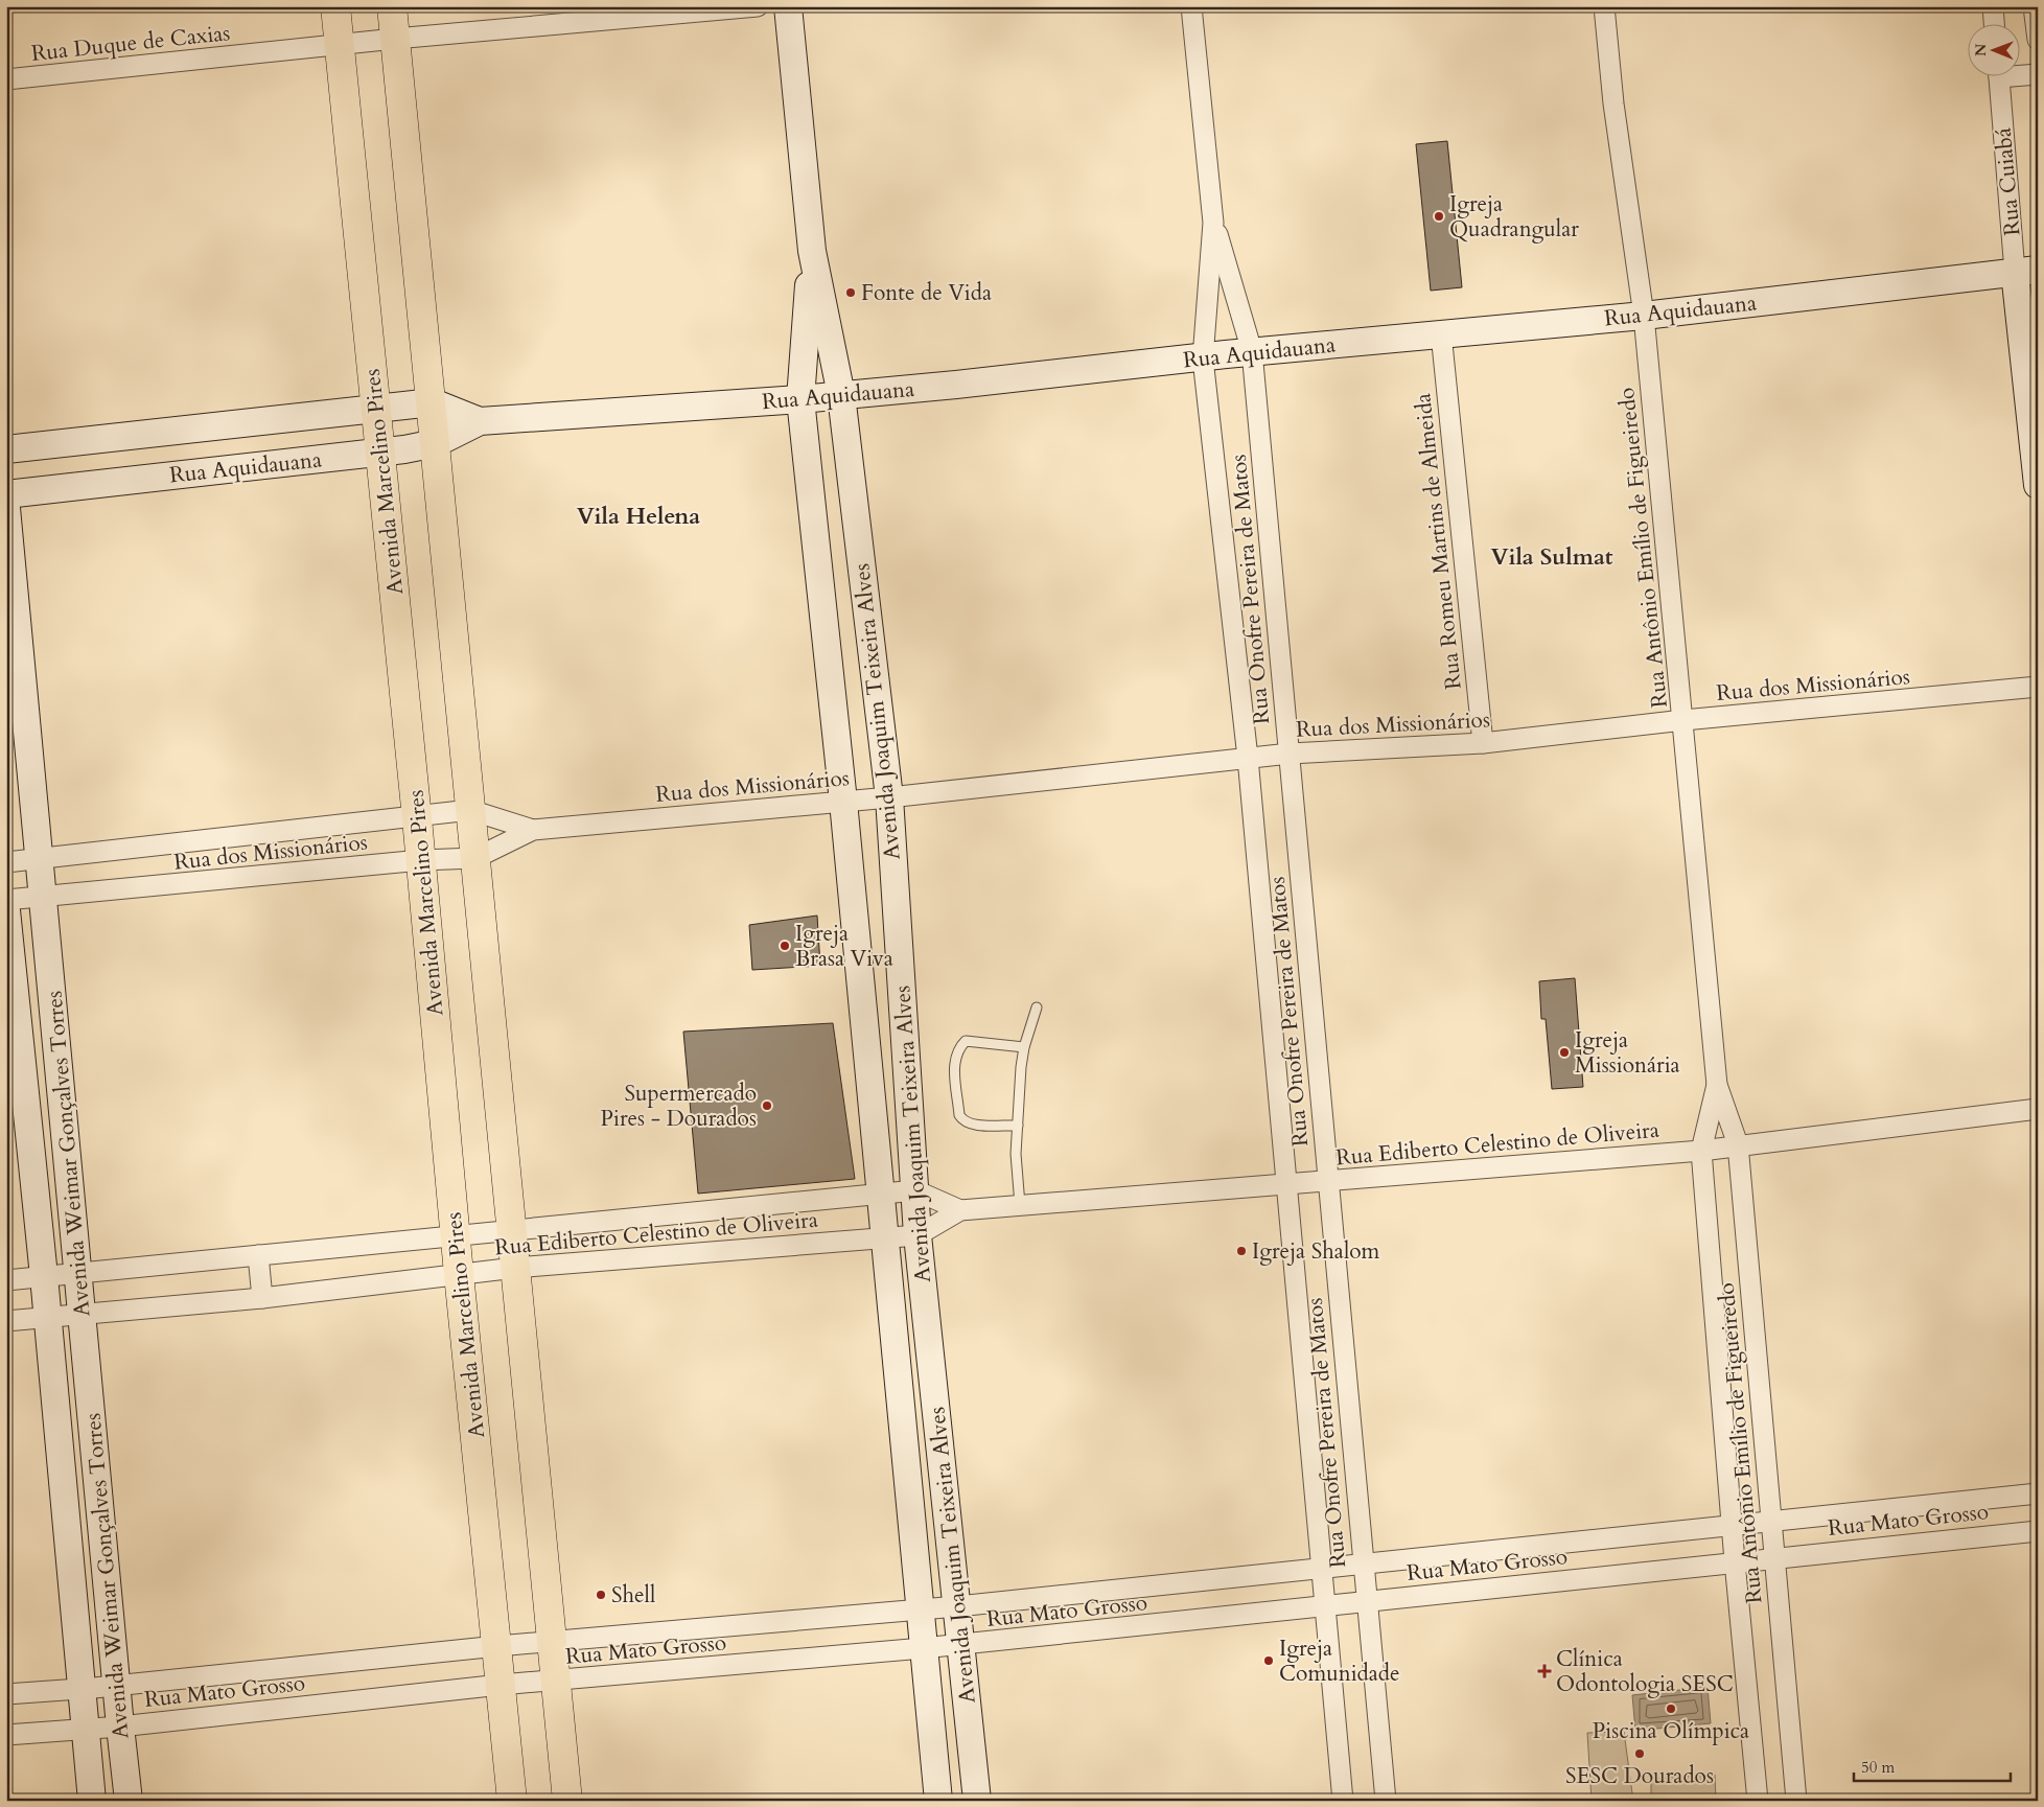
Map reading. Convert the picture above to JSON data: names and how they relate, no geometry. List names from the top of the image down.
{
  "streets": {
    "main road": [
      "Rua Cuiabá",
      "Rua Aquidauana",
      "Avenida Marcelino Pires",
      "Avenida Joaquim Teixeira Alves",
      "Avenida Weimar Gonçalves Torres"
    ],
    "street": [
      "Rua Duque de Caxias",
      "Rua Romeu Martins de Almeida",
      "Rua Antônio Emílio de Figueiredo",
      "Rua Onofre Pereira de Matos",
      "Rua dos Missionários",
      "Rua Ediberto Celestino de Oliveira",
      "Rua Mato Grosso"
    ]
  },
  "crossings": [
    ["Rua Duque de Caxias", "Avenida Marcelino Pires"],
    ["Rua Cuiabá", "Rua Aquidauana"],
    ["Rua Aquidauana", "Avenida Marcelino Pires"],
    ["Rua Aquidauana", "Rua Romeu Martins de Almeida"],
    ["Rua Aquidauana", "Rua Antônio Emílio de Figueiredo"],
    ["Rua Aquidauana", "Rua Onofre Pereira de Matos"],
    ["Rua Aquidauana", "Avenida Joaquim Teixeira Alves"],
    ["Avenida Marcelino Pires", "Rua dos Missionários"],
    ["Avenida Marcelino Pires", "Rua Ediberto Celestino de Oliveira"],
    ["Avenida Marcelino Pires", "Rua Mato Grosso"],
    ["Rua Romeu Martins de Almeida", "Rua dos Missionários"],
    ["Rua Antônio Emílio de Figueiredo", "Rua dos Missionários"],
    ["Rua Antônio Emílio de Figueiredo", "Rua Ediberto Celestino de Oliveira"],
    ["Rua Antônio Emílio de Figueiredo", "Rua Mato Grosso"],
    ["Rua Onofre Pereira de Matos", "Rua dos Missionários"],
    ["Rua Onofre Pereira de Matos", "Rua Ediberto Celestino de Oliveira"],
    ["Rua Onofre Pereira de Matos", "Rua Mato Grosso"],
    ["Rua dos Missionários", "Avenida Joaquim Teixeira Alves"],
    ["Rua dos Missionários", "Avenida Weimar Gonçalves Torres"],
    ["Avenida Joaquim Teixeira Alves", "Rua Ediberto Celestino de Oliveira"],
    ["Avenida Joaquim Teixeira Alves", "Rua Mato Grosso"],
    ["Rua Ediberto Celestino de Oliveira", "Avenida Weimar Gonçalves Torres"],
    ["Avenida Weimar Gonçalves Torres", "Rua Mato Grosso"]
  ],
  "districts": ["Vila Helena", "Vila Sulmat"],
  "places": {
    "other": [
      "Igreja Quadrangular",
      "Fonte de Vida",
      "Igreja Brasa Viva",
      "Igreja Missionária",
      "Supermercado Pires - Dourados",
      "Igreja Shalom",
      "Shell",
      "Igreja Comunidade",
      "Piscina Olímpica",
      "SESC Dourados"
    ],
    "health": ["Clínica Odontologia SESC"]
  },
  "scale_bar": "50 m",
  "north": "left"
}
